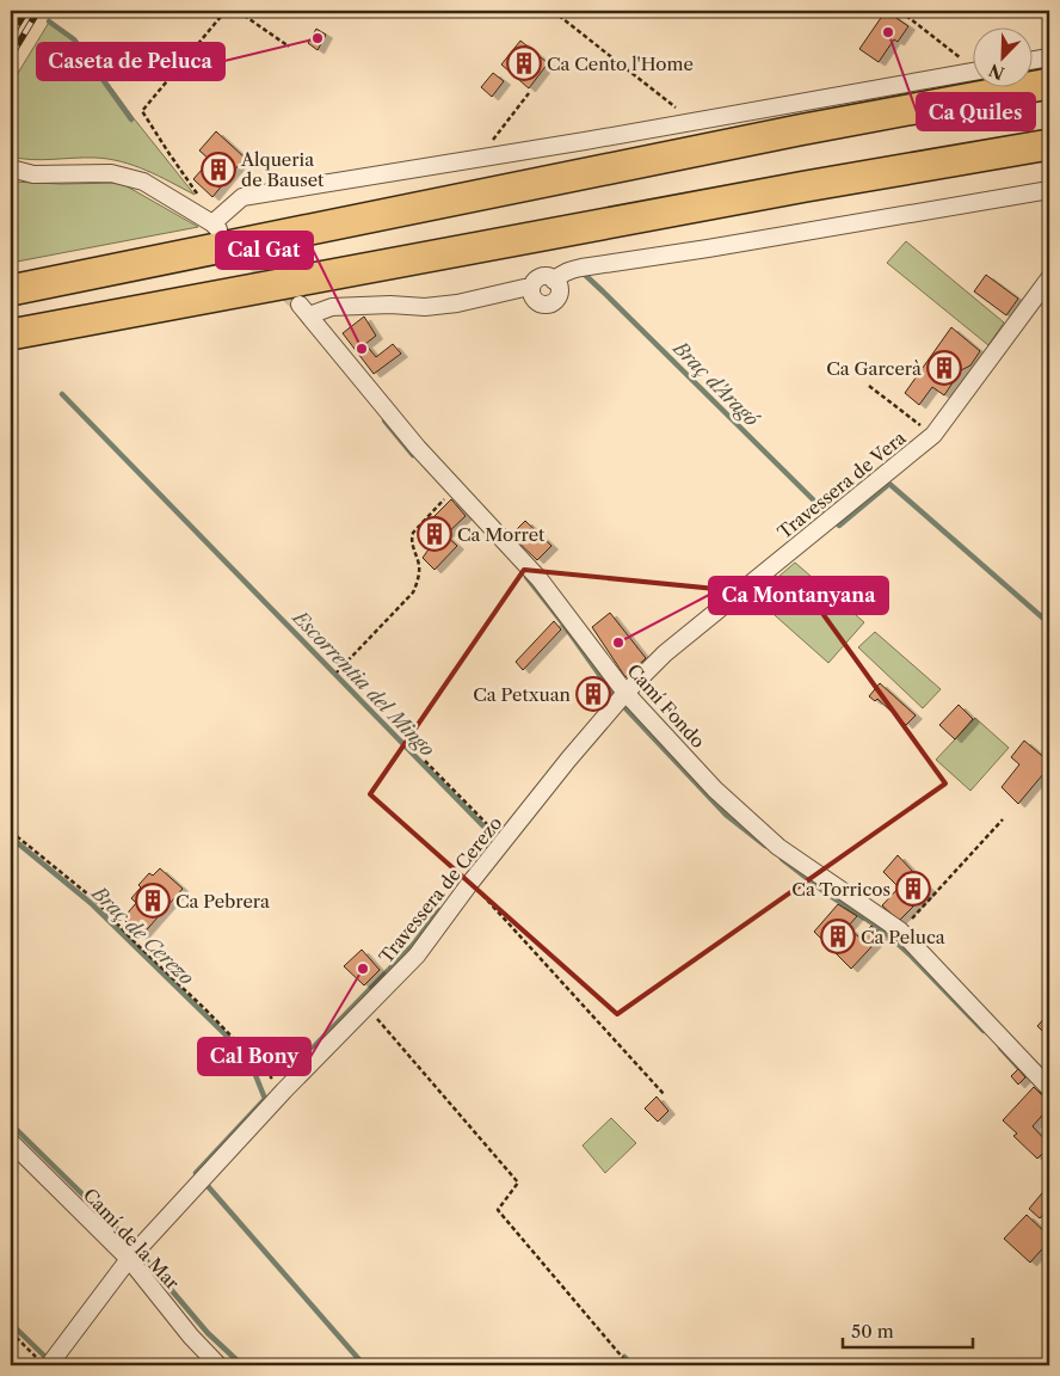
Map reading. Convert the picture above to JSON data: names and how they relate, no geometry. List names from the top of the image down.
{
  "streets": {
    "street": [
      "Travessera de Vera",
      "Camí Fondo",
      "Travessera de Cerezo",
      "Camí de la Mar"
    ]
  },
  "crossings": [
    ["Travessera de Vera", "Camí Fondo"],
    ["Travessera de Vera", "Travessera de Cerezo"],
    ["Camí Fondo", "Travessera de Cerezo"],
    ["Travessera de Cerezo", "Camí de la Mar"]
  ],
  "water": ["Braç d'Aragó", "Escorrentia del Mingo", "Braç de Cerezo"],
  "places": {
    "other": [
      "Ca Quiles",
      "Caseta de Peluca",
      "Cal Gat",
      "Ca Montanyana",
      "Cal Bony"
    ],
    "building": [
      "Ca Cento l'Home",
      "Alqueria de Bauset",
      "Ca Garcerà",
      "Ca Morret",
      "Ca Petxuan",
      "Ca Torricos",
      "Ca Pebrera",
      "Ca Peluca"
    ]
  },
  "scale_bar": "50 m",
  "north": "bottom left"
}
